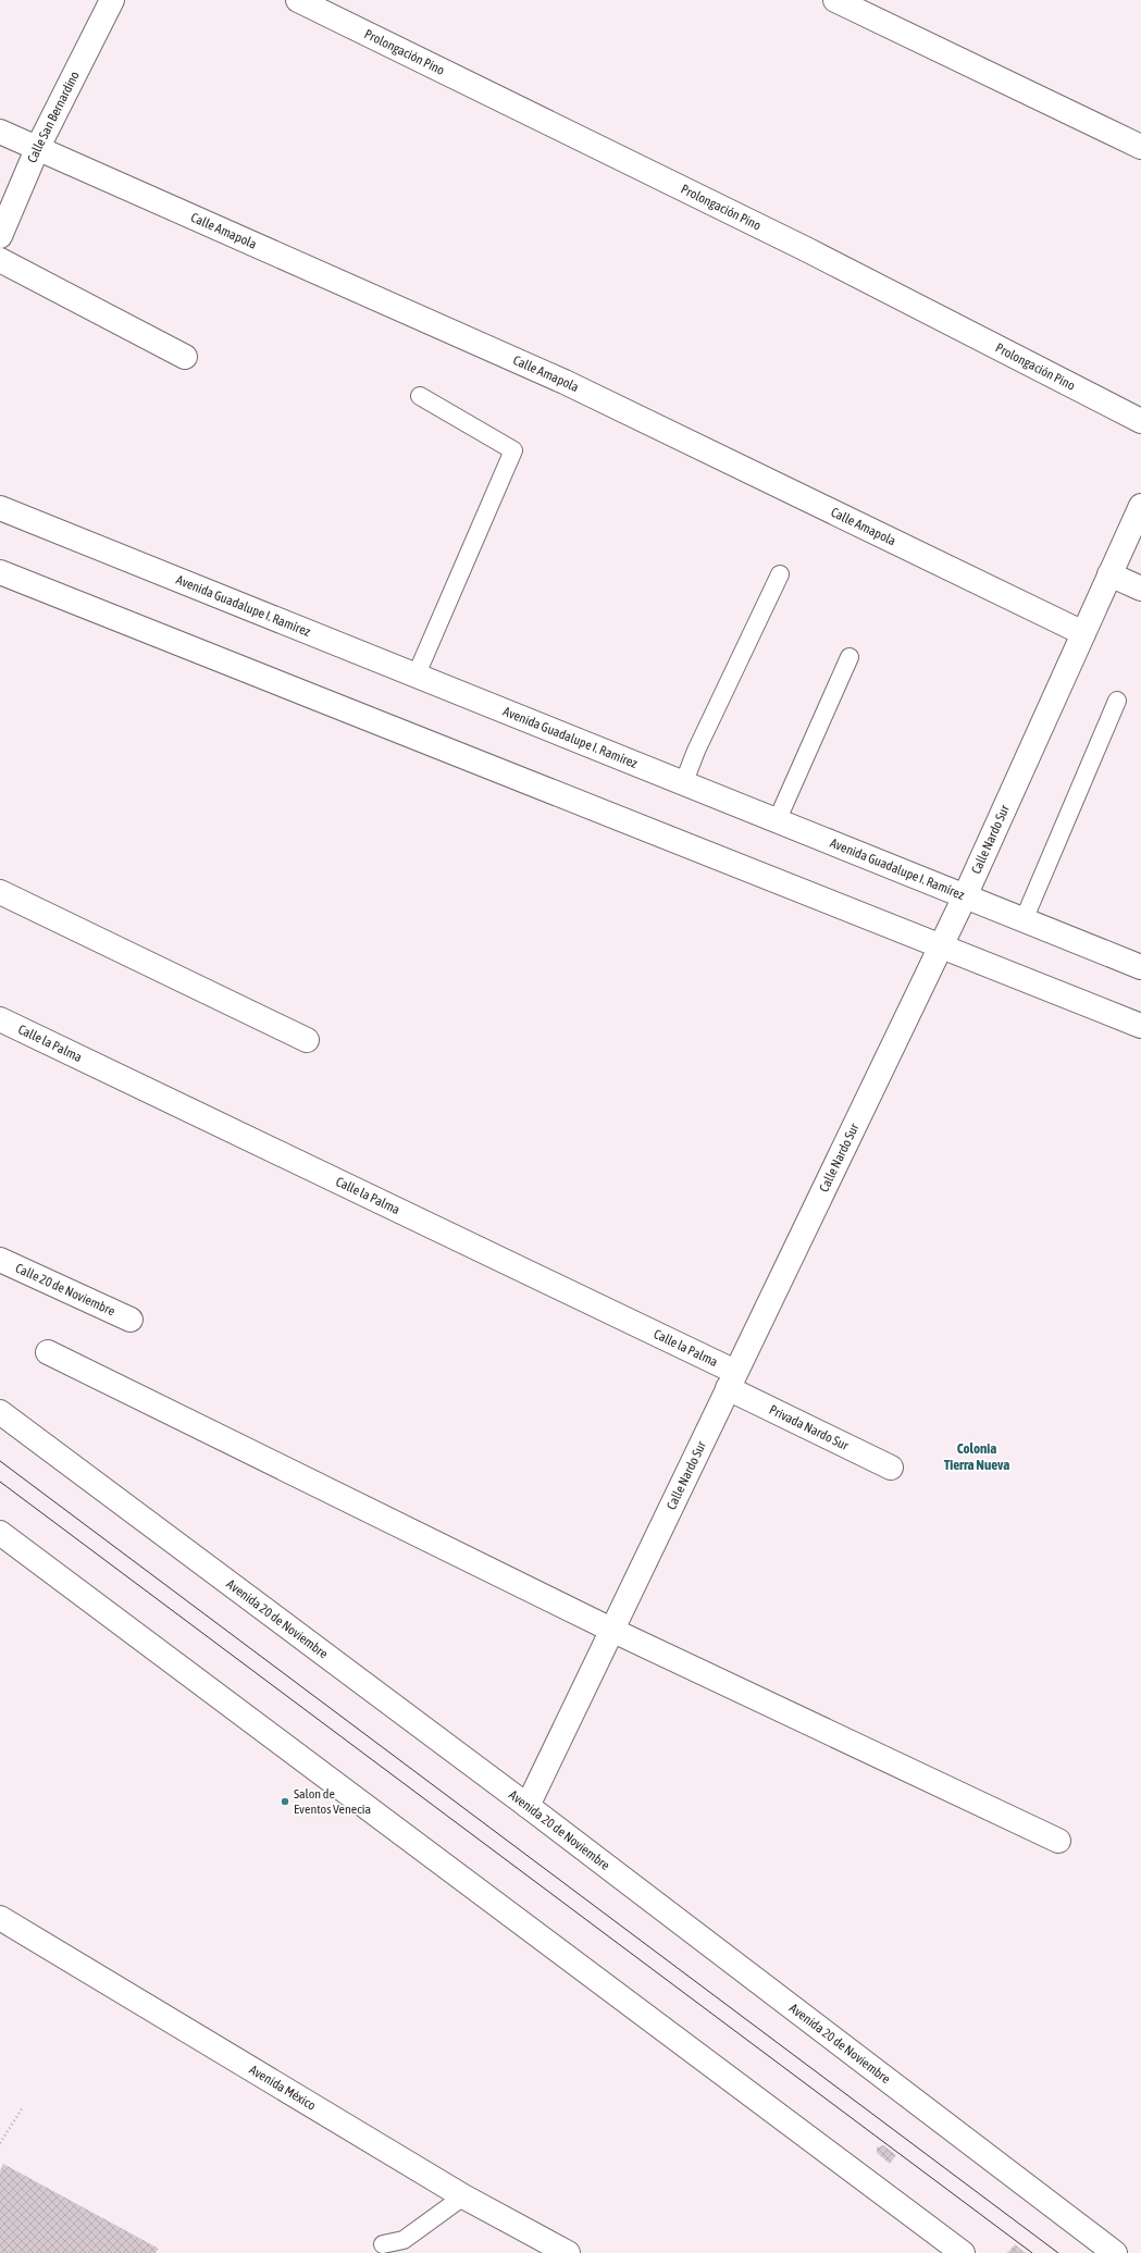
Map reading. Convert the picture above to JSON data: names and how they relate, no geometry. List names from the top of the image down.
{
  "streets": {
    "street": [
      "Prolongación Pino",
      "Calle San Bernardino",
      "Calle Amapola",
      "Avenida Guadalupe I. Ramírez",
      "Calle Nardo Sur",
      "Calle la Palma",
      "Calle 20 de Noviembre",
      "Privada Nardo Sur",
      "Avenida 20 de Noviembre",
      "Avenida México"
    ]
  },
  "crossings": [
    ["Calle San Bernardino", "Calle Amapola"],
    ["Calle Amapola", "Calle Nardo Sur"],
    ["Avenida Guadalupe I. Ramírez", "Calle Nardo Sur"],
    ["Calle Nardo Sur", "Calle la Palma"],
    ["Calle Nardo Sur", "Privada Nardo Sur"],
    ["Calle Nardo Sur", "Avenida 20 de Noviembre"],
    ["Calle la Palma", "Privada Nardo Sur"]
  ],
  "districts": ["Colonia Tierra Nueva"],
  "places": ["Salon de Eventos Venecia"]
}
